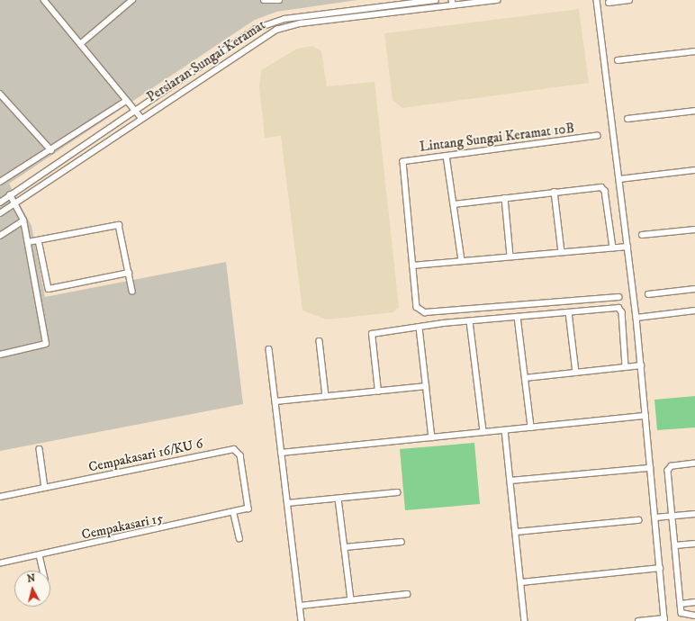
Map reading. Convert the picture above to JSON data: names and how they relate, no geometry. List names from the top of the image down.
{
  "streets": {
    "street": [
      "Persiaran Sungai Keramat",
      "Lintang Sungai Keramat 10B",
      "Cempakasari 16/KU 6",
      "Cempakasari 15"
    ]
  },
  "crossings": [
    ["Cempakasari 16/KU 6", "Cempakasari 15"]
  ],
  "north": "top"
}
